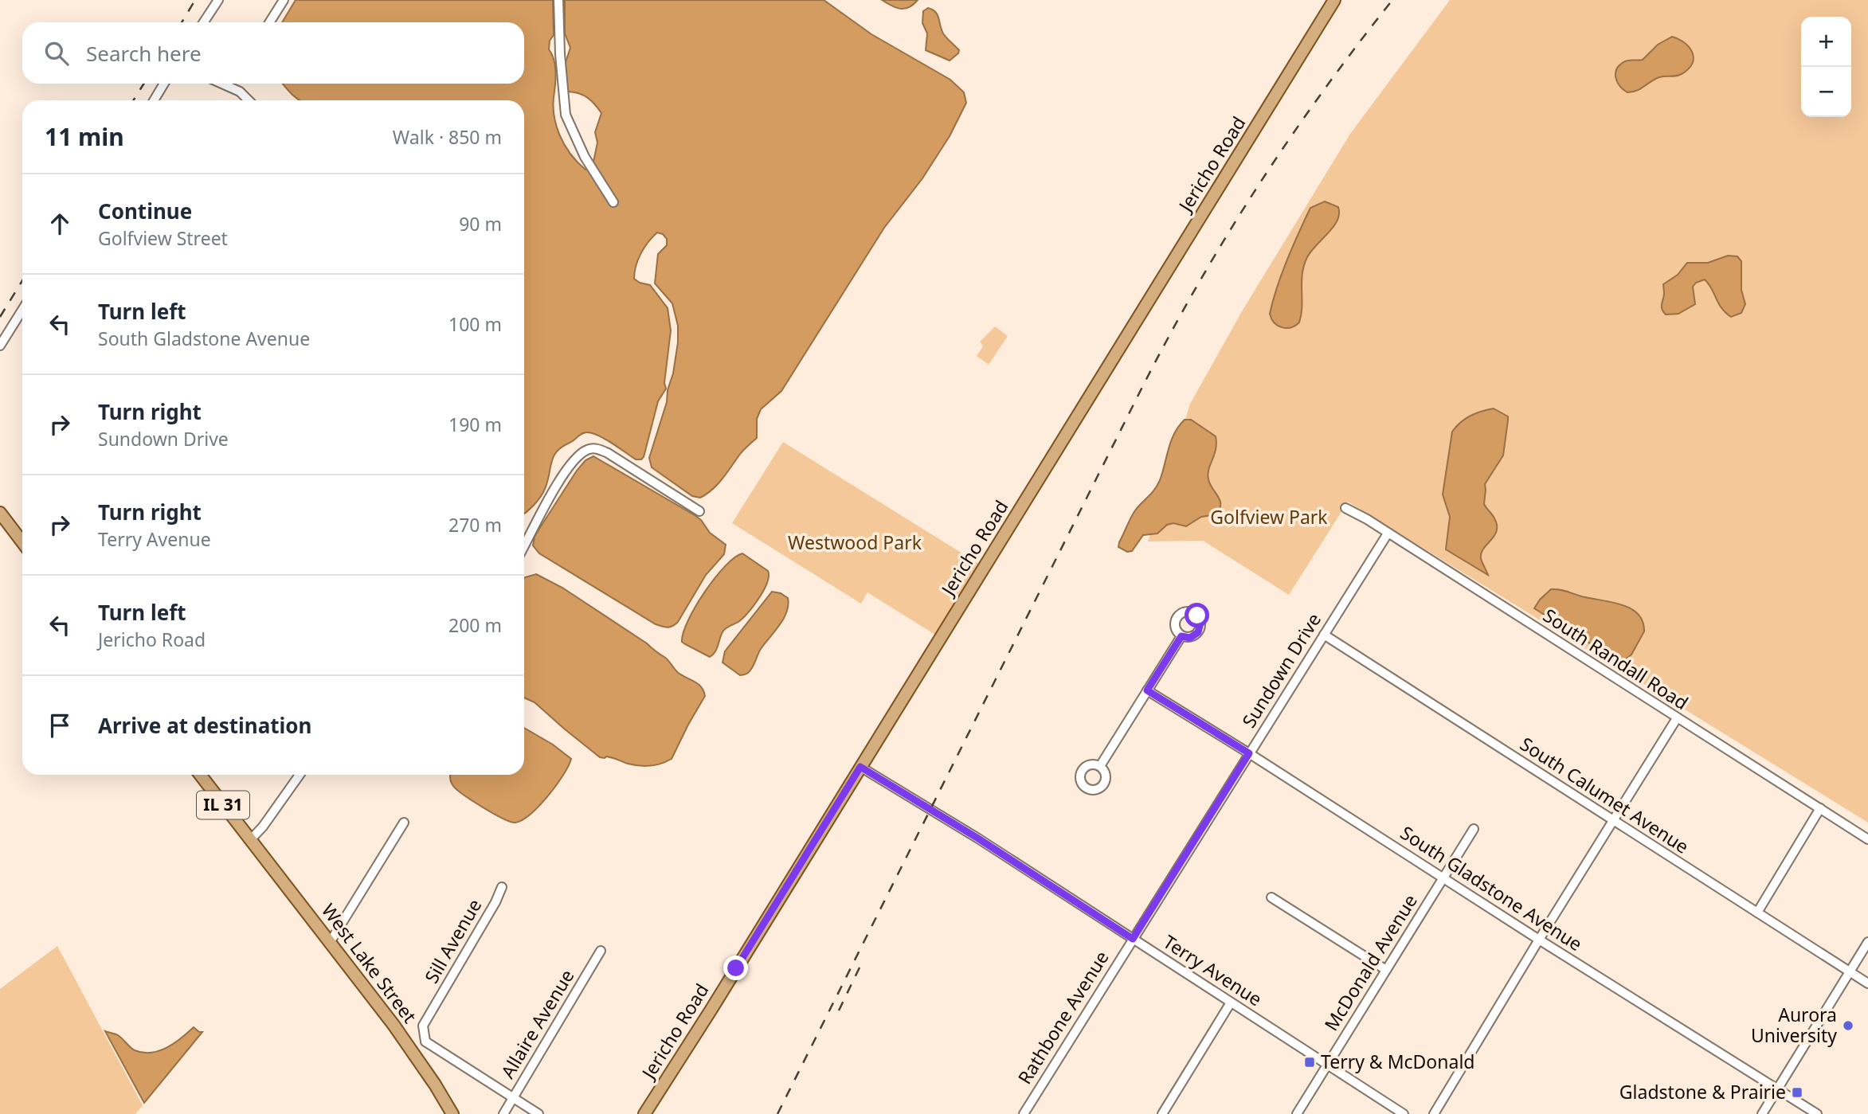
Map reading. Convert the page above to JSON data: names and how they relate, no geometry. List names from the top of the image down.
{
  "streets": {
    "main road": ["Jericho Road", "IL 31", "West Lake Street"],
    "street": [
      "South Randall Road",
      "Sundown Drive",
      "South Calumet Avenue",
      "South Gladstone Avenue",
      "Sill Avenue",
      "McDonald Avenue",
      "Terry Avenue",
      "Rathbone Avenue",
      "Allaire Avenue"
    ]
  },
  "crossings": [
    ["Jericho Road", "Terry Avenue"],
    ["South Randall Road", "Sundown Drive"],
    ["Sundown Drive", "South Calumet Avenue"],
    ["Sundown Drive", "South Gladstone Avenue"],
    ["Sundown Drive", "Terry Avenue"],
    ["Sundown Drive", "Rathbone Avenue"],
    ["IL 31", "West Lake Street"],
    ["South Gladstone Avenue", "McDonald Avenue"],
    ["McDonald Avenue", "Terry Avenue"],
    ["Terry Avenue", "Rathbone Avenue"]
  ],
  "parks": ["Golfview Park", "Westwood Park"],
  "places": {
    "other": ["Aurora University"],
    "transit": ["Terry & McDonald", "Gladstone & Prairie"]
  },
  "page": {
    "map_buttons": ["+", "−"],
    "search": "Search here",
    "heading": ["11 min", "Walk · 850 m"],
    "list": [
      ["Continue", "Golfview Street", "90 m"],
      ["Turn left", "South Gladstone Avenue", "100 m"],
      ["Turn right", "Sundown Drive", "190 m"],
      ["Turn right", "Terry Avenue", "270 m"],
      ["Turn left", "Jericho Road", "200 m"],
      "Arrive at destination"
    ]
  }
}
